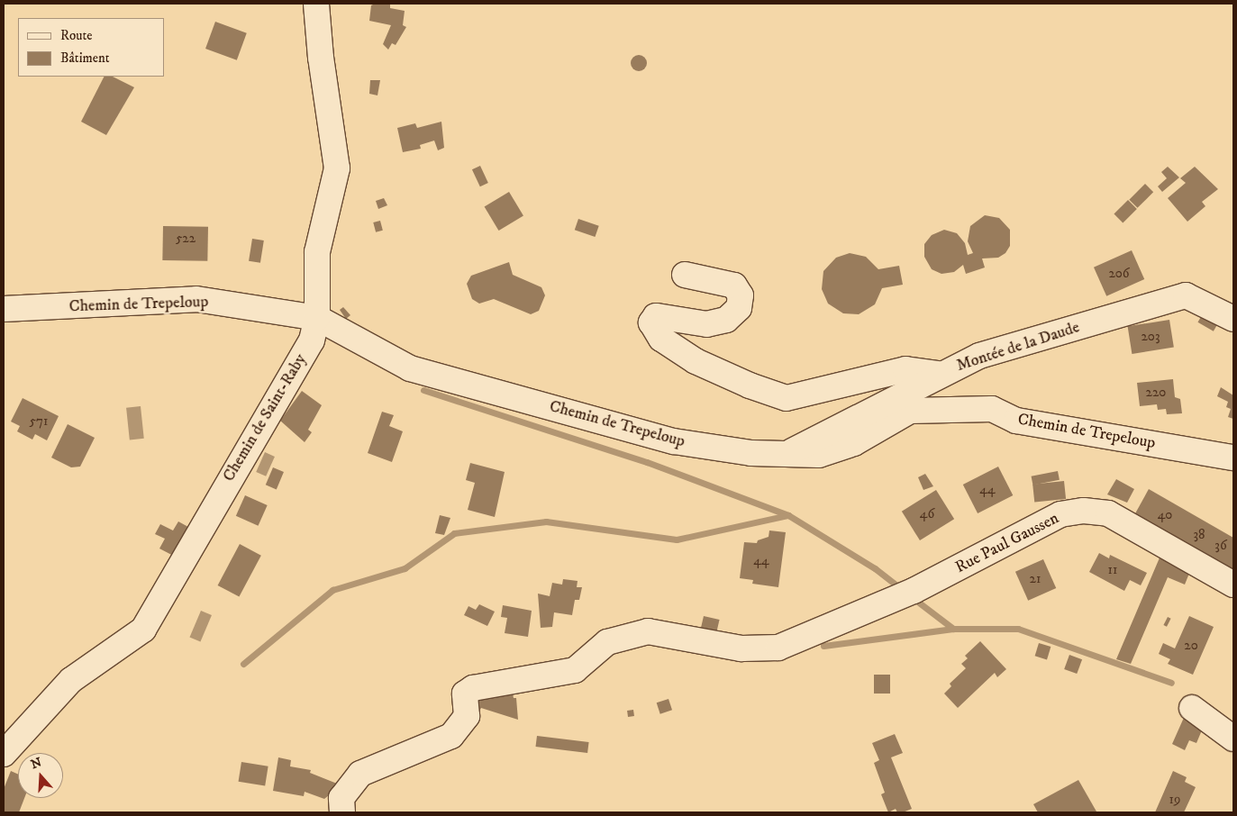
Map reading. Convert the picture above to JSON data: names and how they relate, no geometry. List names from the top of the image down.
{
  "streets": {
    "street": [
      "Chemin de Trepeloup",
      "Montée de la Daude",
      "Chemin de Saint-Raby",
      "Rue Paul Gaussen"
    ]
  },
  "crossings": [
    ["Chemin de Trepeloup", "Montée de la Daude"],
    ["Chemin de Trepeloup", "Chemin de Saint-Raby"]
  ],
  "house_numbers": [
    "522",
    "206",
    "203",
    "220",
    "571",
    "44",
    "46",
    "40",
    "38",
    "36",
    "44",
    "11",
    "21",
    "20",
    "19"
  ],
  "legend": ["Route", "Bâtiment"],
  "north": "top"
}
